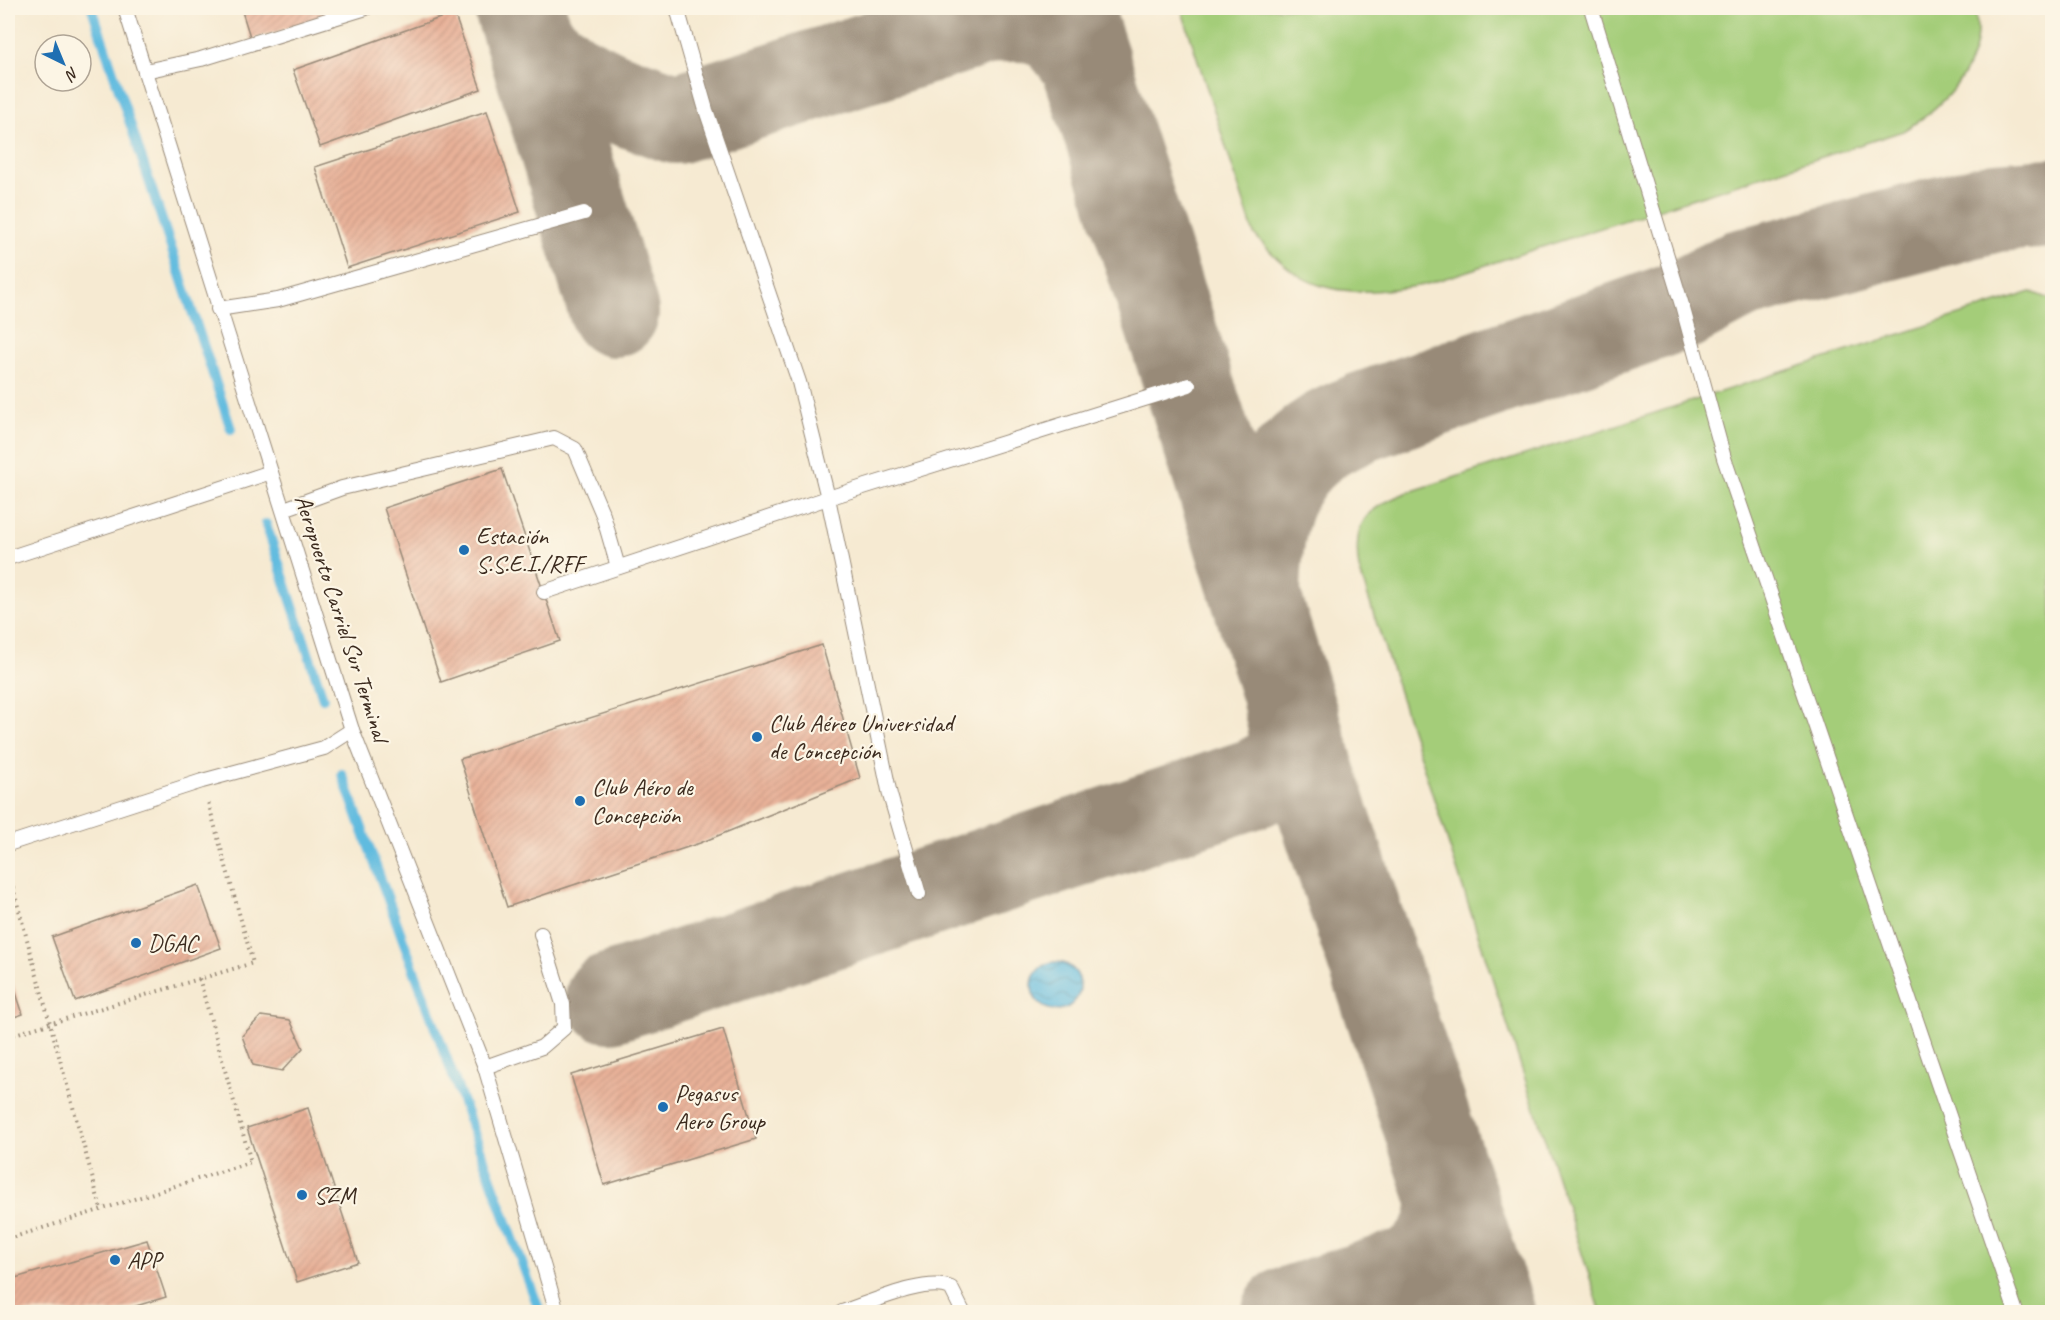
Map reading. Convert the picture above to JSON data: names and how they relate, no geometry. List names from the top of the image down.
{
  "streets": {
    "lane": ["Aeropuerto Carriel Sur Terminal"]
  },
  "places": [
    "Estación S.S.E.I./RFF",
    "Club Aéreo Universidad de Concepción",
    "Club Aéro de Concepción",
    "DGAC",
    "Pegasus Aero Group",
    "SZM",
    "APP"
  ],
  "north": "bottom right"
}
